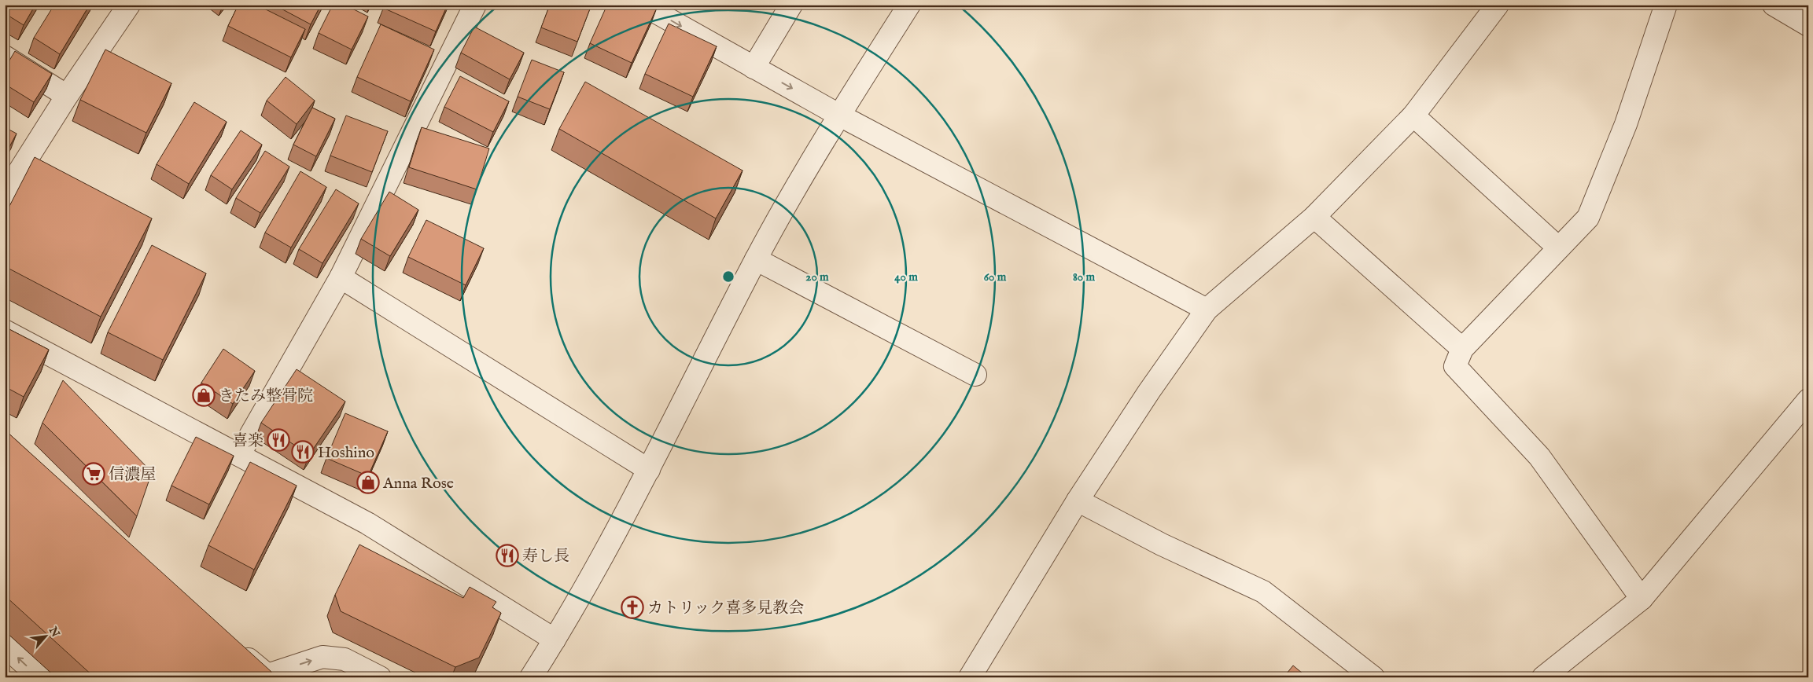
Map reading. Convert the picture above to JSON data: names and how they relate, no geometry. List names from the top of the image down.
{
  "places": {
    "shop": ["きたみ整骨院", "Anna Rose"],
    "restaurant": ["喜楽", "Hoshino", "寿し長"],
    "supermarket": ["信濃屋"],
    "church": ["カトリック喜多見教会"]
  },
  "north": "top right",
  "rings": [
    "20 m",
    "40 m",
    "60 m",
    "80 m"
  ]
}
